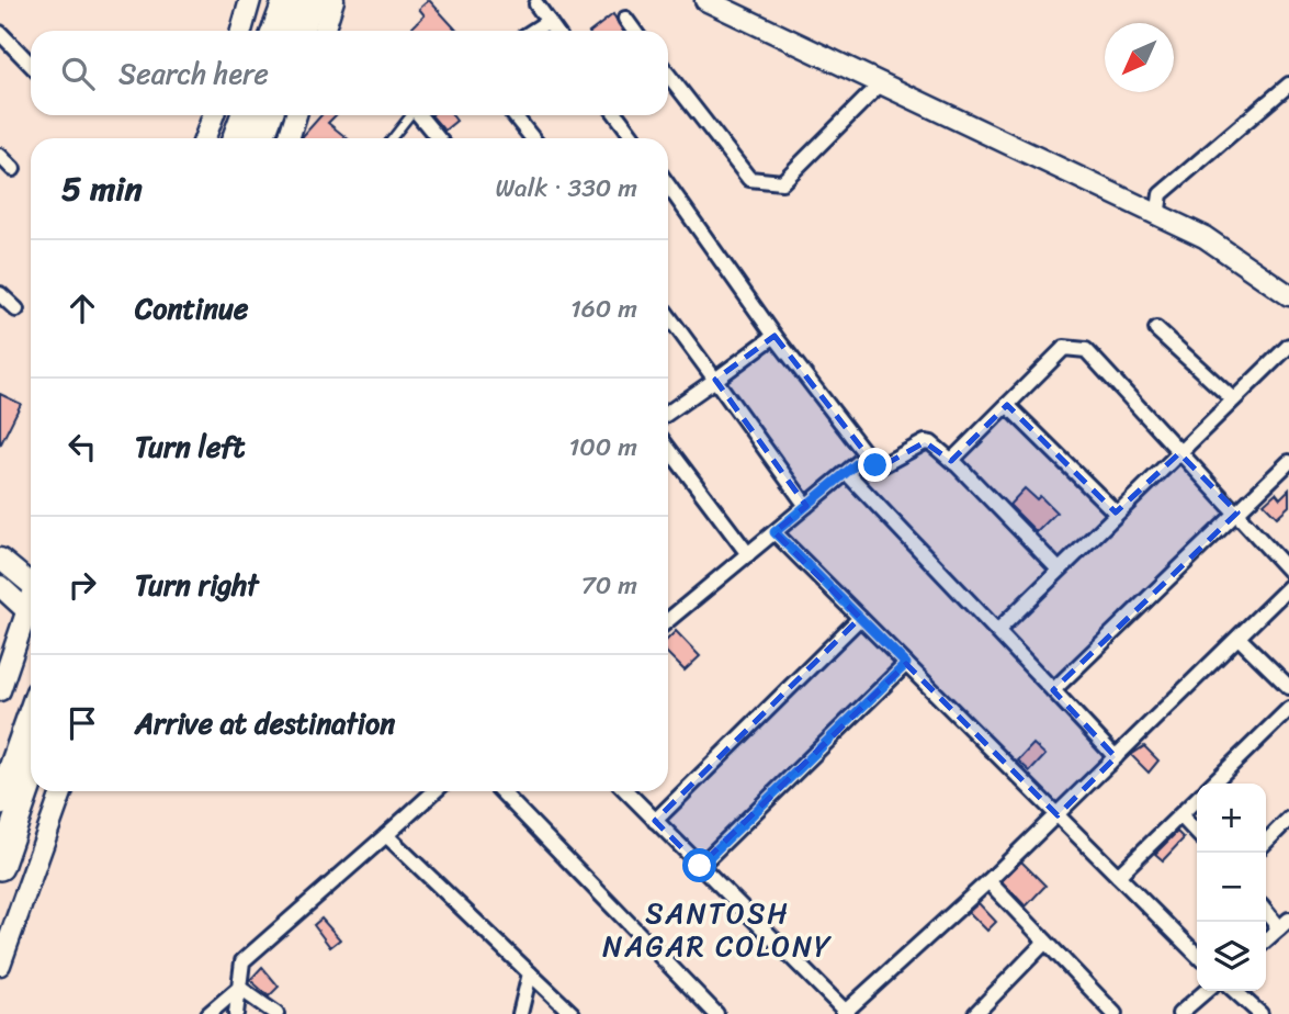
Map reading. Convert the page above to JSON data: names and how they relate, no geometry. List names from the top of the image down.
{
  "districts": ["SANTOSH NAGAR COLONY"],
  "north": "bottom left",
  "page": {
    "search": "Search here",
    "heading": ["5 min", "Walk · 330 m"],
    "list": [
      ["Continue", "160 m"],
      ["Turn left", "100 m"],
      ["Turn right", "70 m"],
      "Arrive at destination"
    ],
    "map_buttons": ["+", "−"]
  }
}
